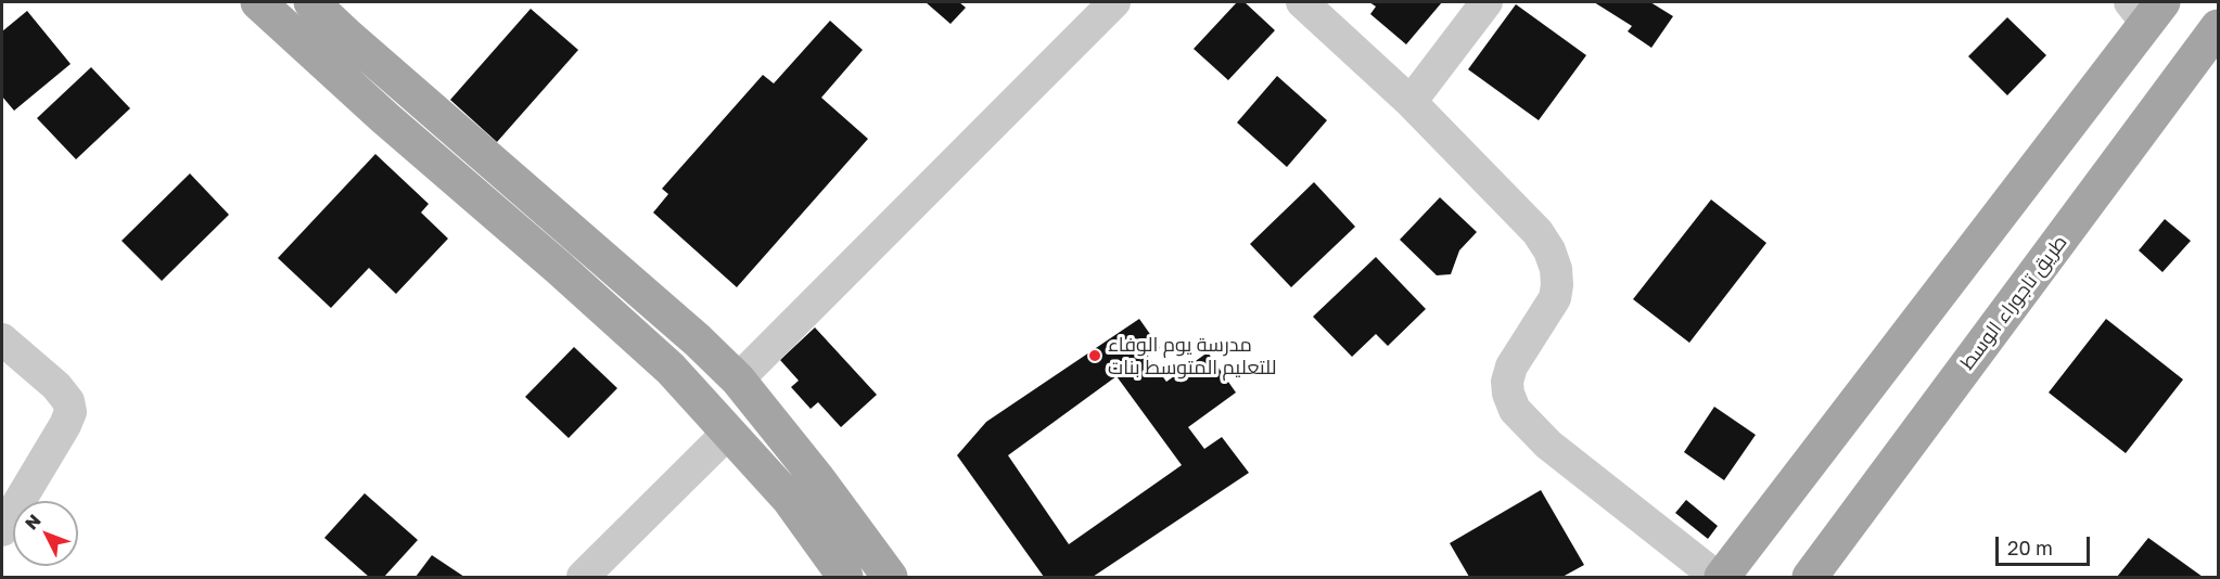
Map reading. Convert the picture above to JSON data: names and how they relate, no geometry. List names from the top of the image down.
{
  "streets": {
    "main road": ["طريق تاجوراء الوسط"]
  },
  "places": ["مدرسة يوم الوفاء للتعليم المتوسط بنات"],
  "scale_bar": "20 m",
  "north": "top left"
}
